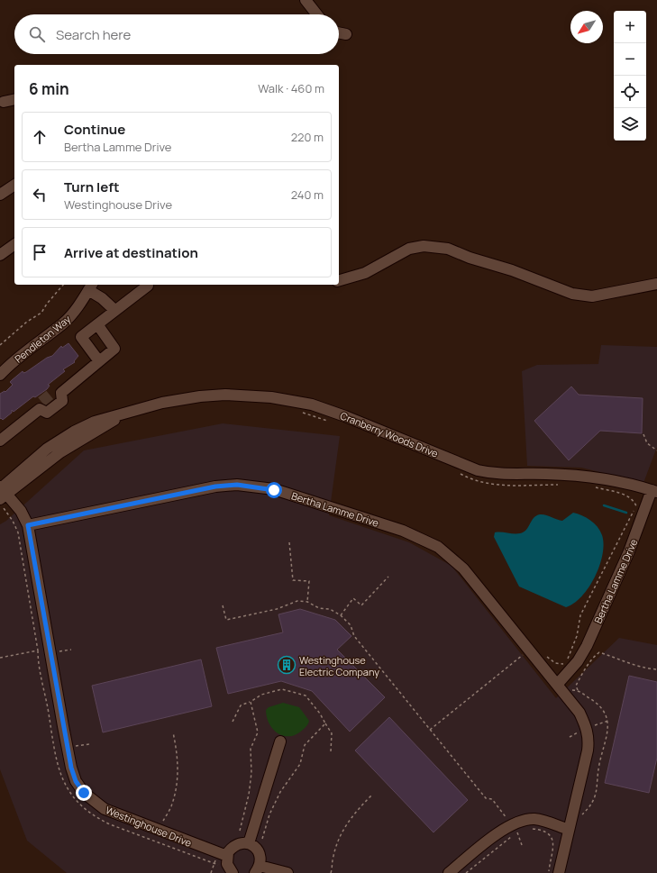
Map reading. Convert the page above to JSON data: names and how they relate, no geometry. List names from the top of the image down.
{
  "streets": {
    "street": [
      "Pendleton Way",
      "Cranberry Woods Drive",
      "Bertha Lamme Drive",
      "Westinghouse Drive"
    ]
  },
  "crossings": [
    ["Cranberry Woods Drive", "Bertha Lamme Drive"],
    ["Cranberry Woods Drive", "Westinghouse Drive"],
    ["Bertha Lamme Drive", "Westinghouse Drive"]
  ],
  "places": {
    "building": ["Westinghouse Electric Company"]
  },
  "north": "bottom left",
  "page": {
    "map_buttons": ["+", "−"],
    "search": "Search here",
    "heading": ["6 min", "Walk · 460 m"],
    "list": [
      ["Continue", "Bertha Lamme Drive", "220 m"],
      ["Turn left", "Westinghouse Drive", "240 m"],
      "Arrive at destination"
    ]
  }
}
